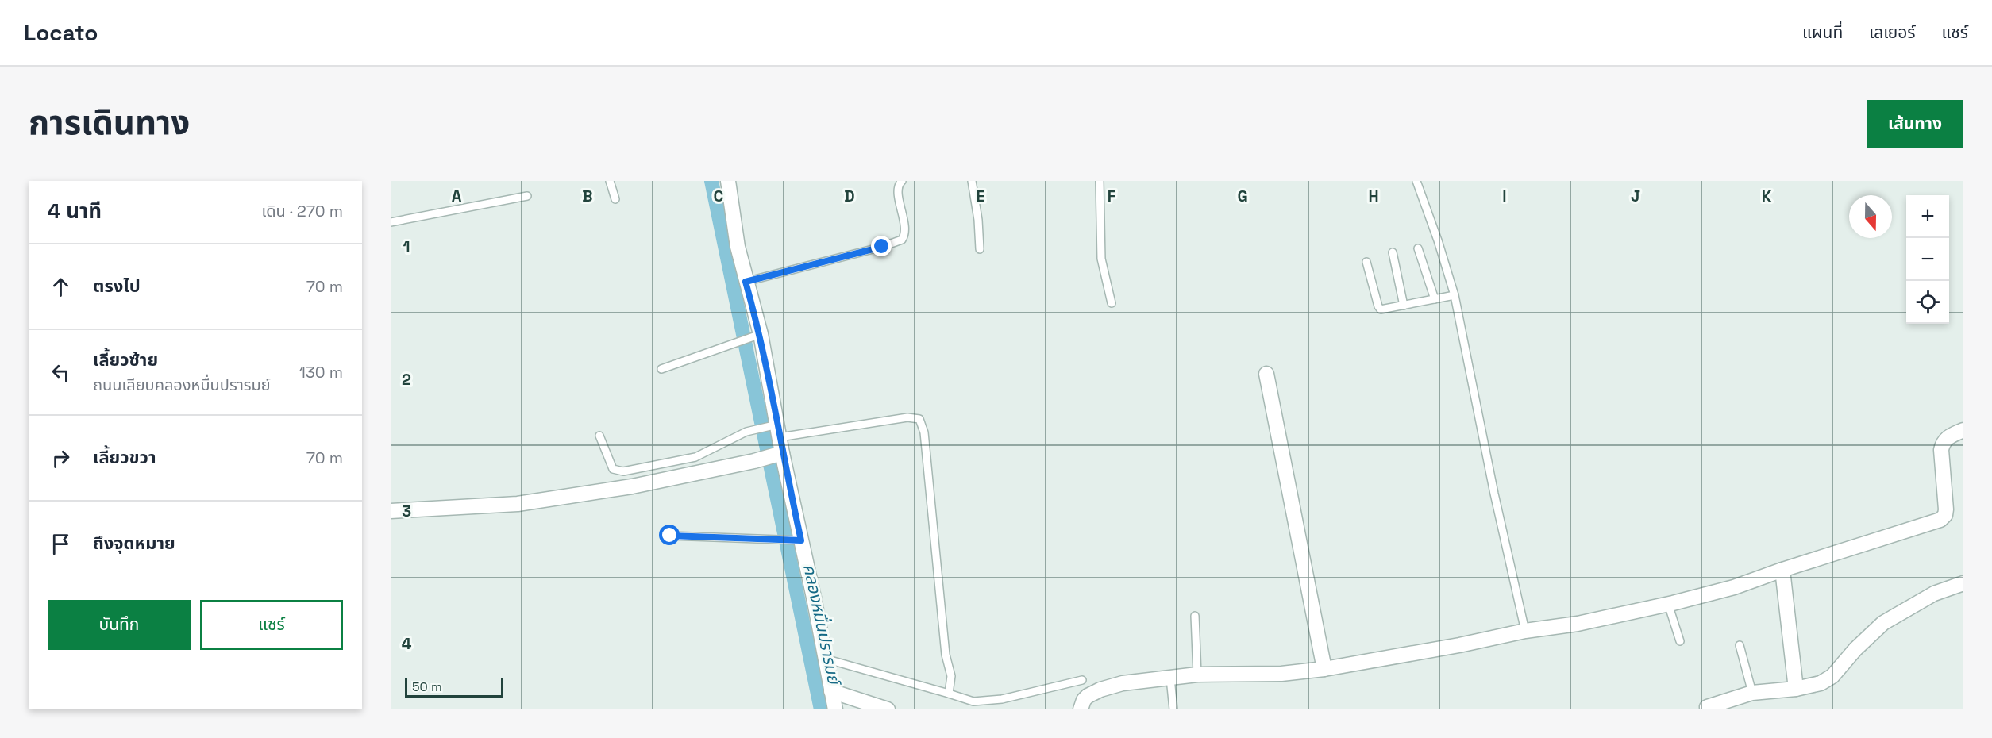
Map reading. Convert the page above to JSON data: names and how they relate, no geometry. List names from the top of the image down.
{
  "water": ["คลองหมื่นปรารมย์"],
  "scale_bar": "50 m",
  "north": "bottom",
  "page": {
    "header": "Locato",
    "nav": ["แผนที่", "เลเยอร์", "แชร์"],
    "title": "การเดินทาง",
    "buttons": [
      "เส้นทาง",
      ["บันทึก", "แชร์"]
    ],
    "heading": ["4 นาที", "เดิน · 270 m"],
    "map_buttons": ["+", "−"],
    "list": [
      ["ตรงไป", "70 m"],
      ["เลี้ยวซ้าย", "ถนนเลียบคลองหมื่นปรารมย์", "130 m"],
      ["เลี้ยวขวา", "70 m"],
      "ถึงจุดหมาย"
    ],
    "scale": "50 m"
  },
  "grid": {
    "columns": [
      "A",
      "B",
      "C",
      "D",
      "E",
      "F",
      "G",
      "H",
      "I",
      "J",
      "K"
    ],
    "rows": [
      "1",
      "2",
      "3",
      "4"
    ]
  }
}
